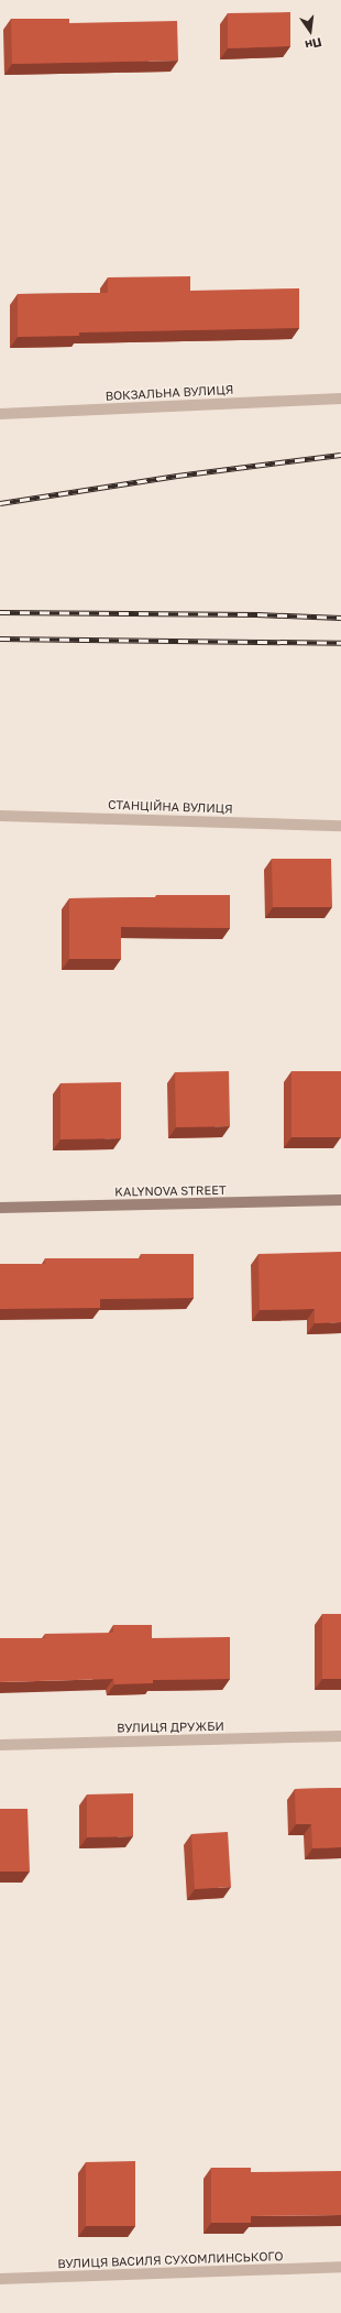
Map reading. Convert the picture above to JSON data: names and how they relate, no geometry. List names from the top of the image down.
{
  "streets": {
    "street": [
      "ВОКЗАЛЬНА ВУЛИЦЯ",
      "СТАНЦІЙНА ВУЛИЦЯ",
      "KALYNOVA STREET",
      "ВУЛИЦЯ ДРУЖБИ",
      "ВУЛИЦЯ ВАСИЛЯ СУХОМЛИНСЬКОГО"
    ]
  },
  "north": "bottom"
}
